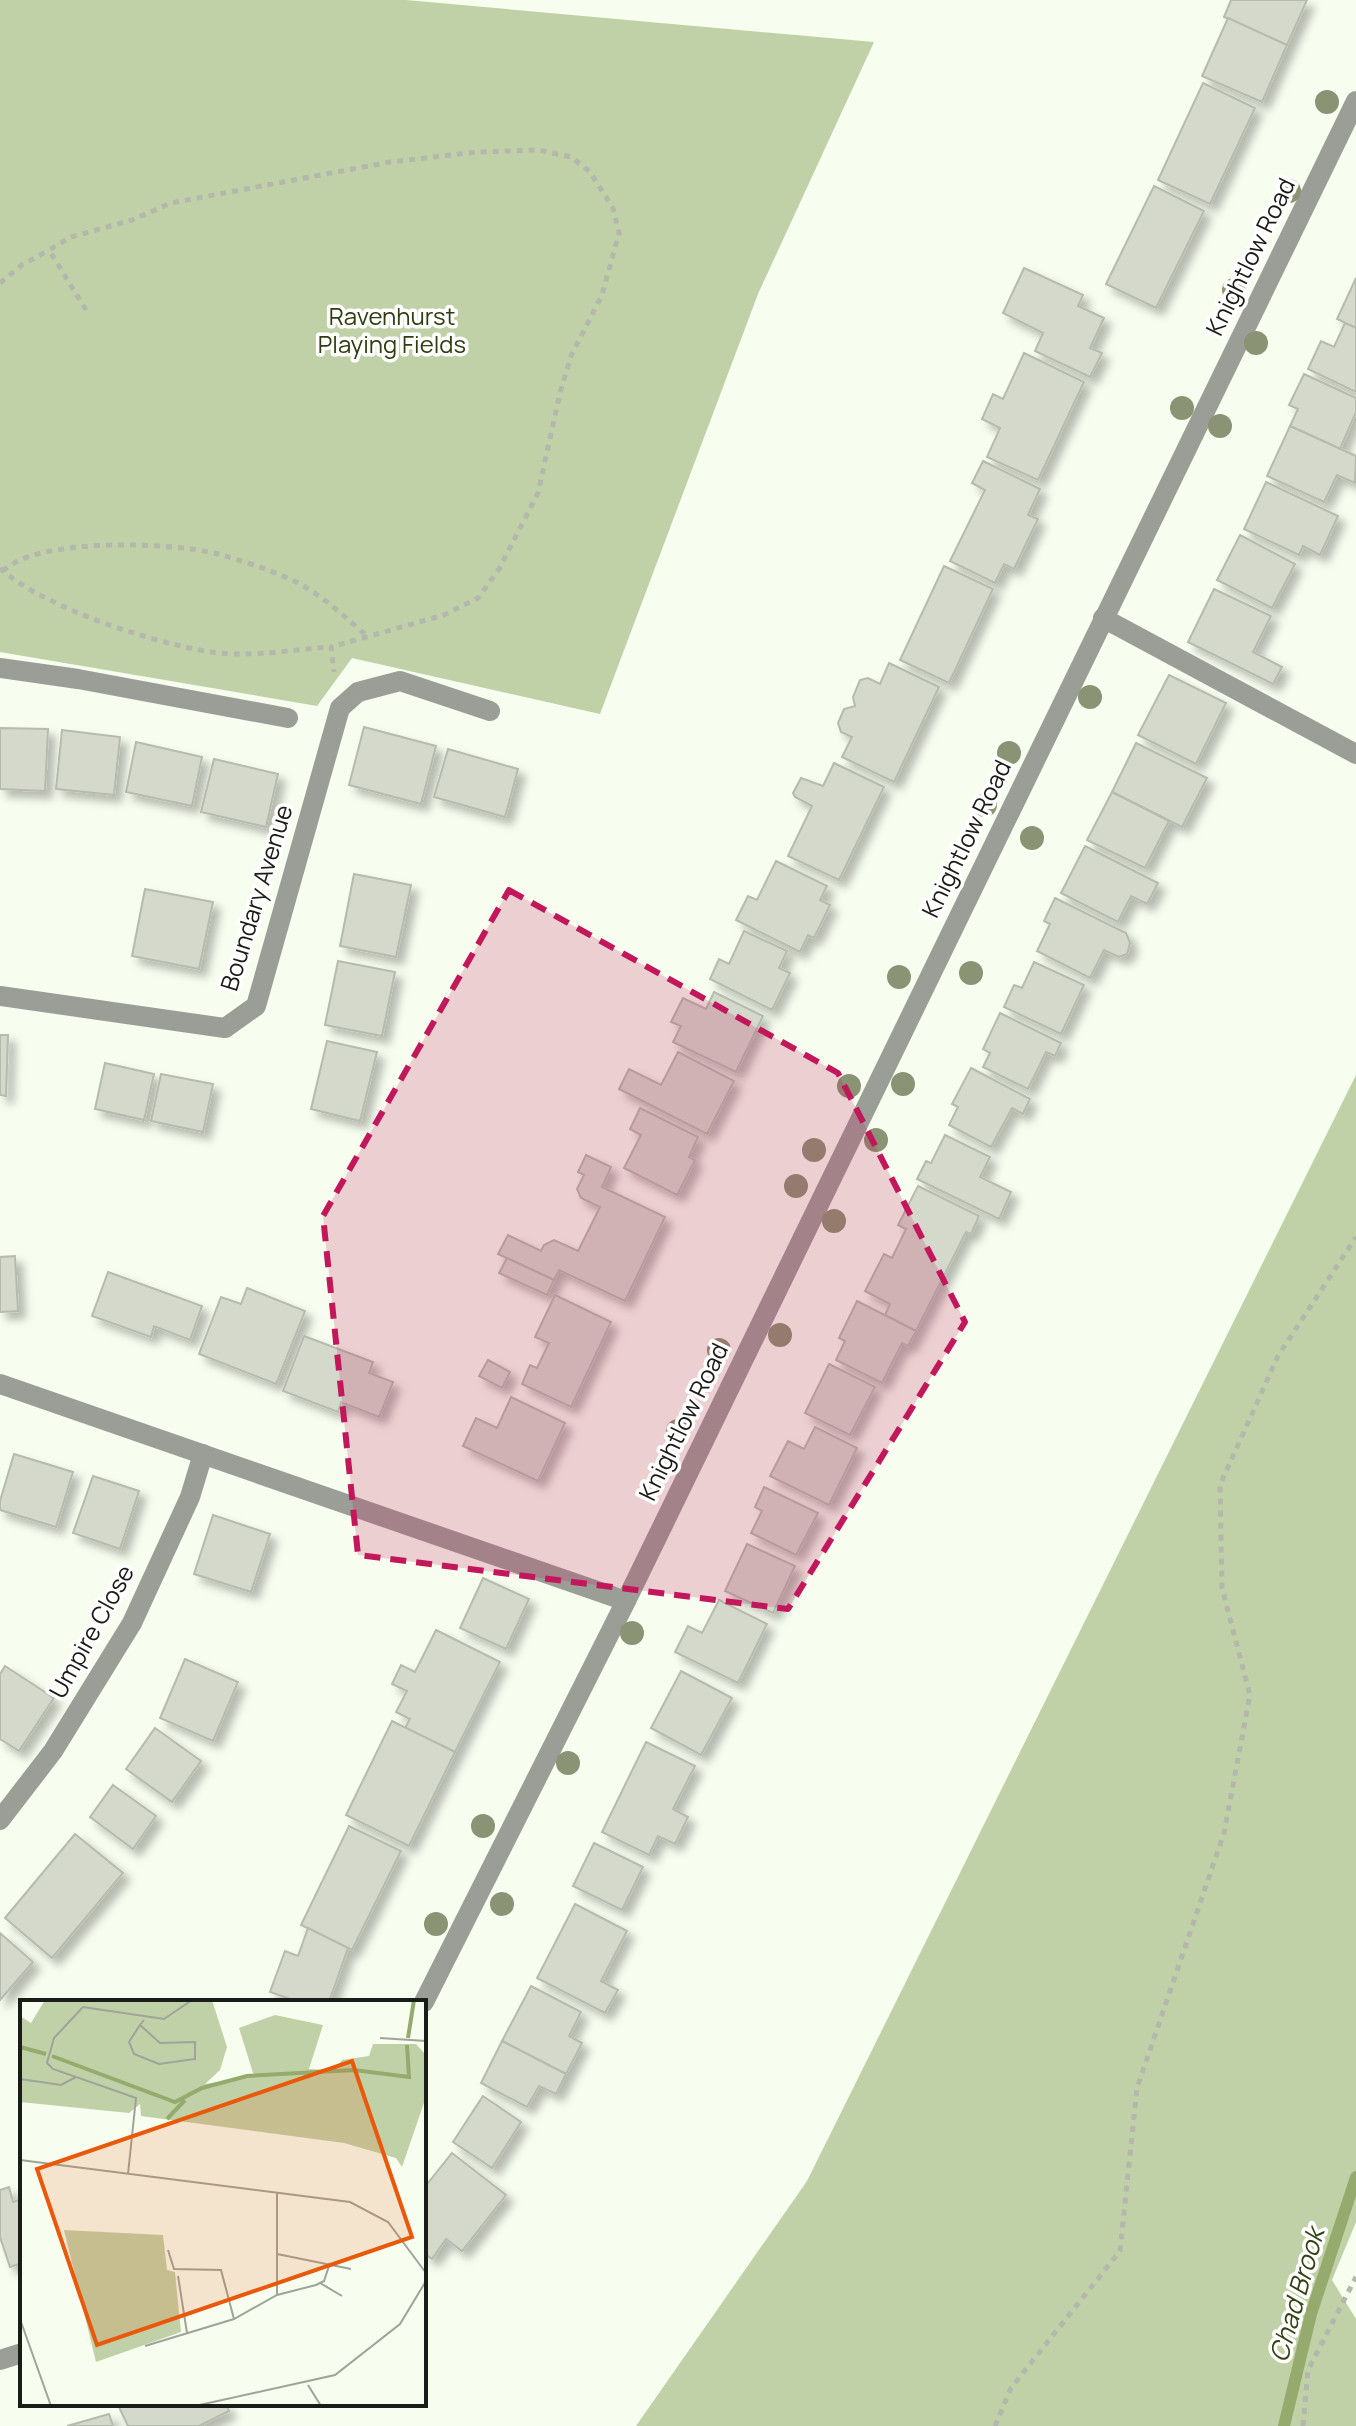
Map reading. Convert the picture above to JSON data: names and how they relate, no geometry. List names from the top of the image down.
{
  "streets": {
    "street": ["Knightlow Road", "Boundary Avenue", "Umpire Close"]
  },
  "water": ["Chad Brook"],
  "parks": ["Ravenhurst Playing Fields"]
}
